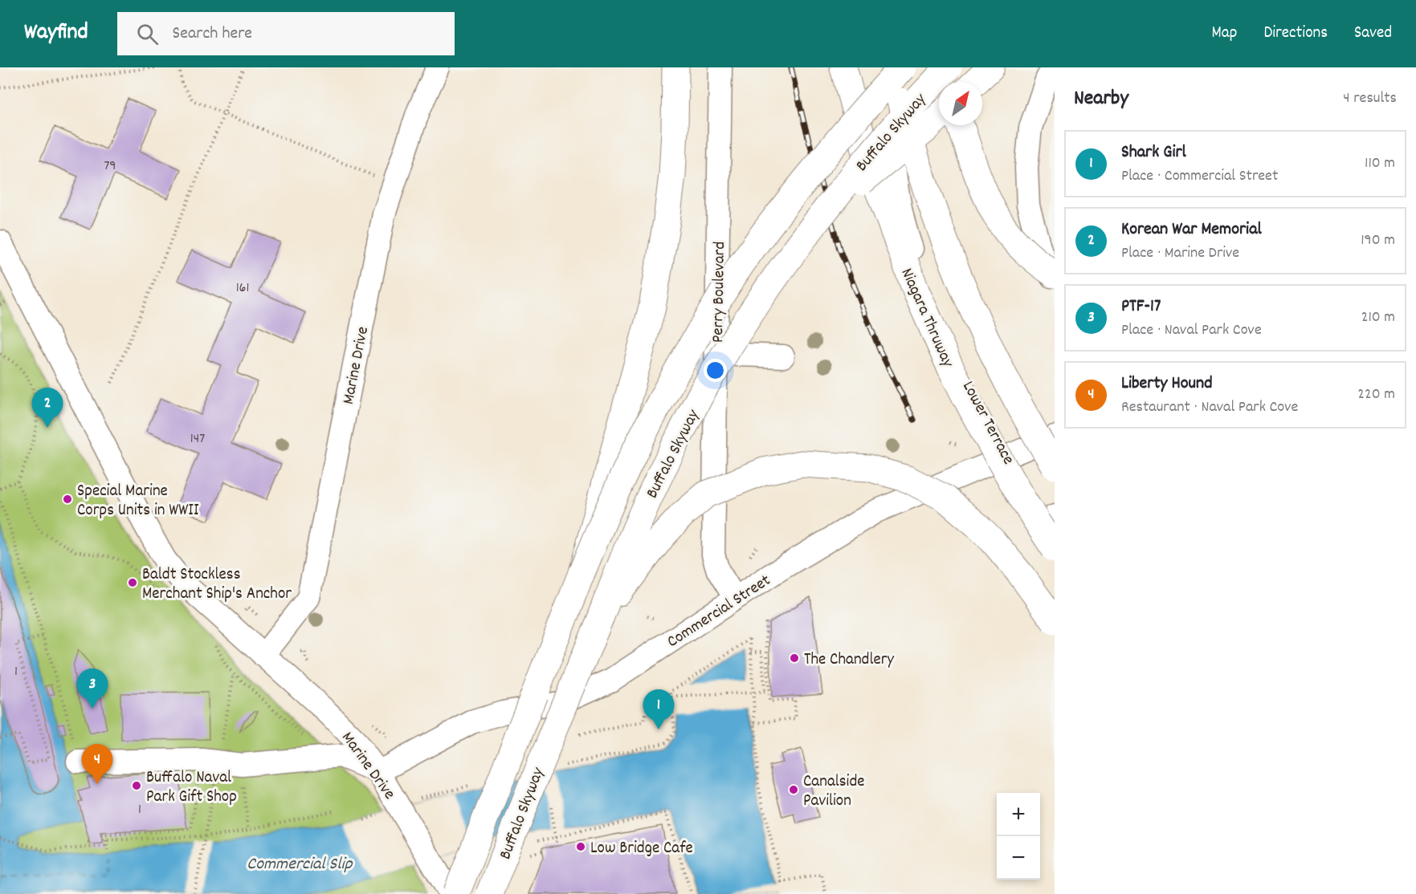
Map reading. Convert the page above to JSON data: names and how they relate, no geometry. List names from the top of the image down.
{
  "streets": {
    "highway": ["Buffalo Skyway", "Niagara Thruway"],
    "street": [
      "Perry Boulevard",
      "Marine Drive",
      "Lower Terrace",
      "Commercial Street"
    ]
  },
  "crossings": [
    ["Perry Boulevard", "Commercial Street"],
    ["Marine Drive", "Commercial Street"],
    ["Lower Terrace", "Commercial Street"]
  ],
  "water": ["Commercial Slip"],
  "places": [
    "Special Marine Corps Units in WWII",
    "Baldt Stockless Merchant Ship's Anchor",
    "The Chandlery",
    "Buffalo Naval Park Gift Shop",
    "Canalside Pavilion",
    "Low Bridge Cafe"
  ],
  "house_numbers": [
    "79",
    "161",
    "147",
    "1",
    "1"
  ],
  "north": "top right",
  "page": {
    "header": "Wayfind",
    "search": "Search here",
    "nav": ["Map", "Directions", "Saved"],
    "heading": ["Nearby", "4 results"],
    "list": [
      {
        "mark": "1",
        "name": "Shark Girl",
        "note": "Place · Commercial Street",
        "value": "110 m"
      },
      {
        "mark": "2",
        "name": "Korean War Memorial",
        "note": "Place · Marine Drive",
        "value": "190 m"
      },
      {
        "mark": "3",
        "name": "PTF-17",
        "note": "Place · Naval Park Cove",
        "value": "210 m"
      },
      {
        "mark": "4",
        "name": "Liberty Hound",
        "note": "Restaurant · Naval Park Cove",
        "value": "220 m"
      }
    ],
    "pins": [
      "2",
      "3",
      "1",
      "4"
    ],
    "map_buttons": ["+", "−"]
  }
}
